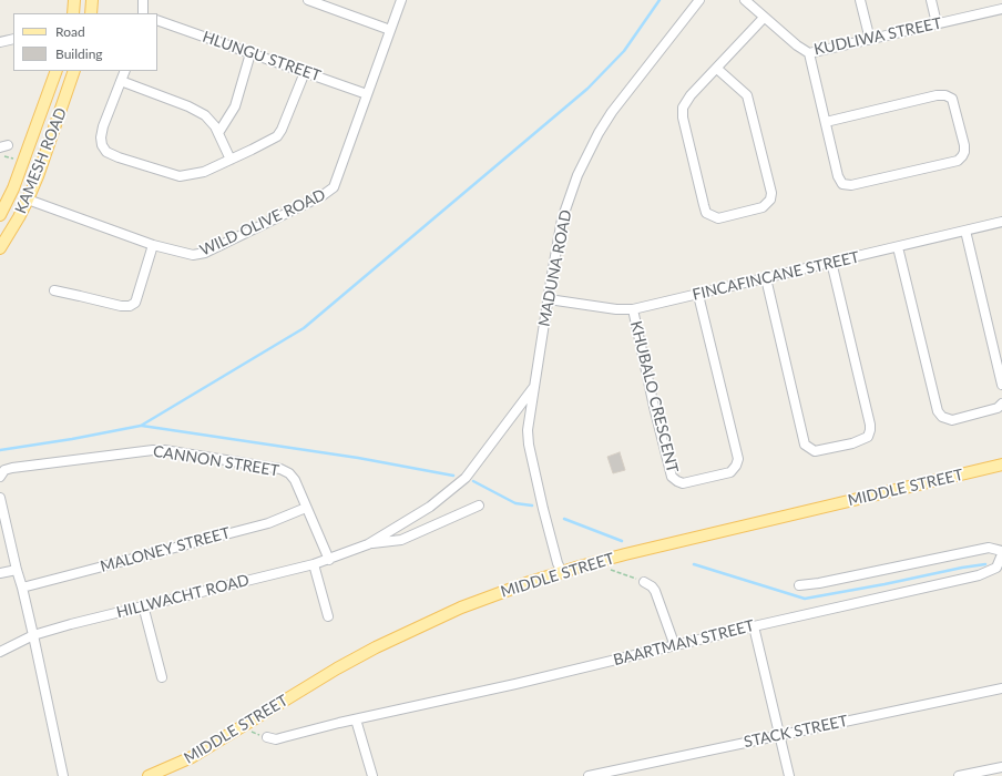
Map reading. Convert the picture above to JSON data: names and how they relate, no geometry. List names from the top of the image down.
{
  "streets": {
    "main road": ["KAMESH ROAD", "MIDDLE STREET"],
    "street": [
      "KUDLIWA STREET",
      "HLUNGU STREET",
      "WILD OLIVE ROAD",
      "MADUNA ROAD",
      "FINCAFINCANE STREET",
      "KHUBALO CRESCENT",
      "CANNON STREET",
      "MALONEY STREET",
      "HILLWACHT ROAD",
      "BAARTMAN STREET",
      "STACK STREET"
    ]
  },
  "crossings": [
    ["HLUNGU STREET", "WILD OLIVE ROAD"],
    ["KAMESH ROAD", "WILD OLIVE ROAD"],
    ["MADUNA ROAD", "FINCAFINCANE STREET"],
    ["MADUNA ROAD", "MIDDLE STREET"],
    ["MADUNA ROAD", "HILLWACHT ROAD"],
    ["FINCAFINCANE STREET", "KHUBALO CRESCENT"],
    ["CANNON STREET", "MALONEY STREET"],
    ["CANNON STREET", "HILLWACHT ROAD"]
  ],
  "legend": ["Road", "Building"]
}
